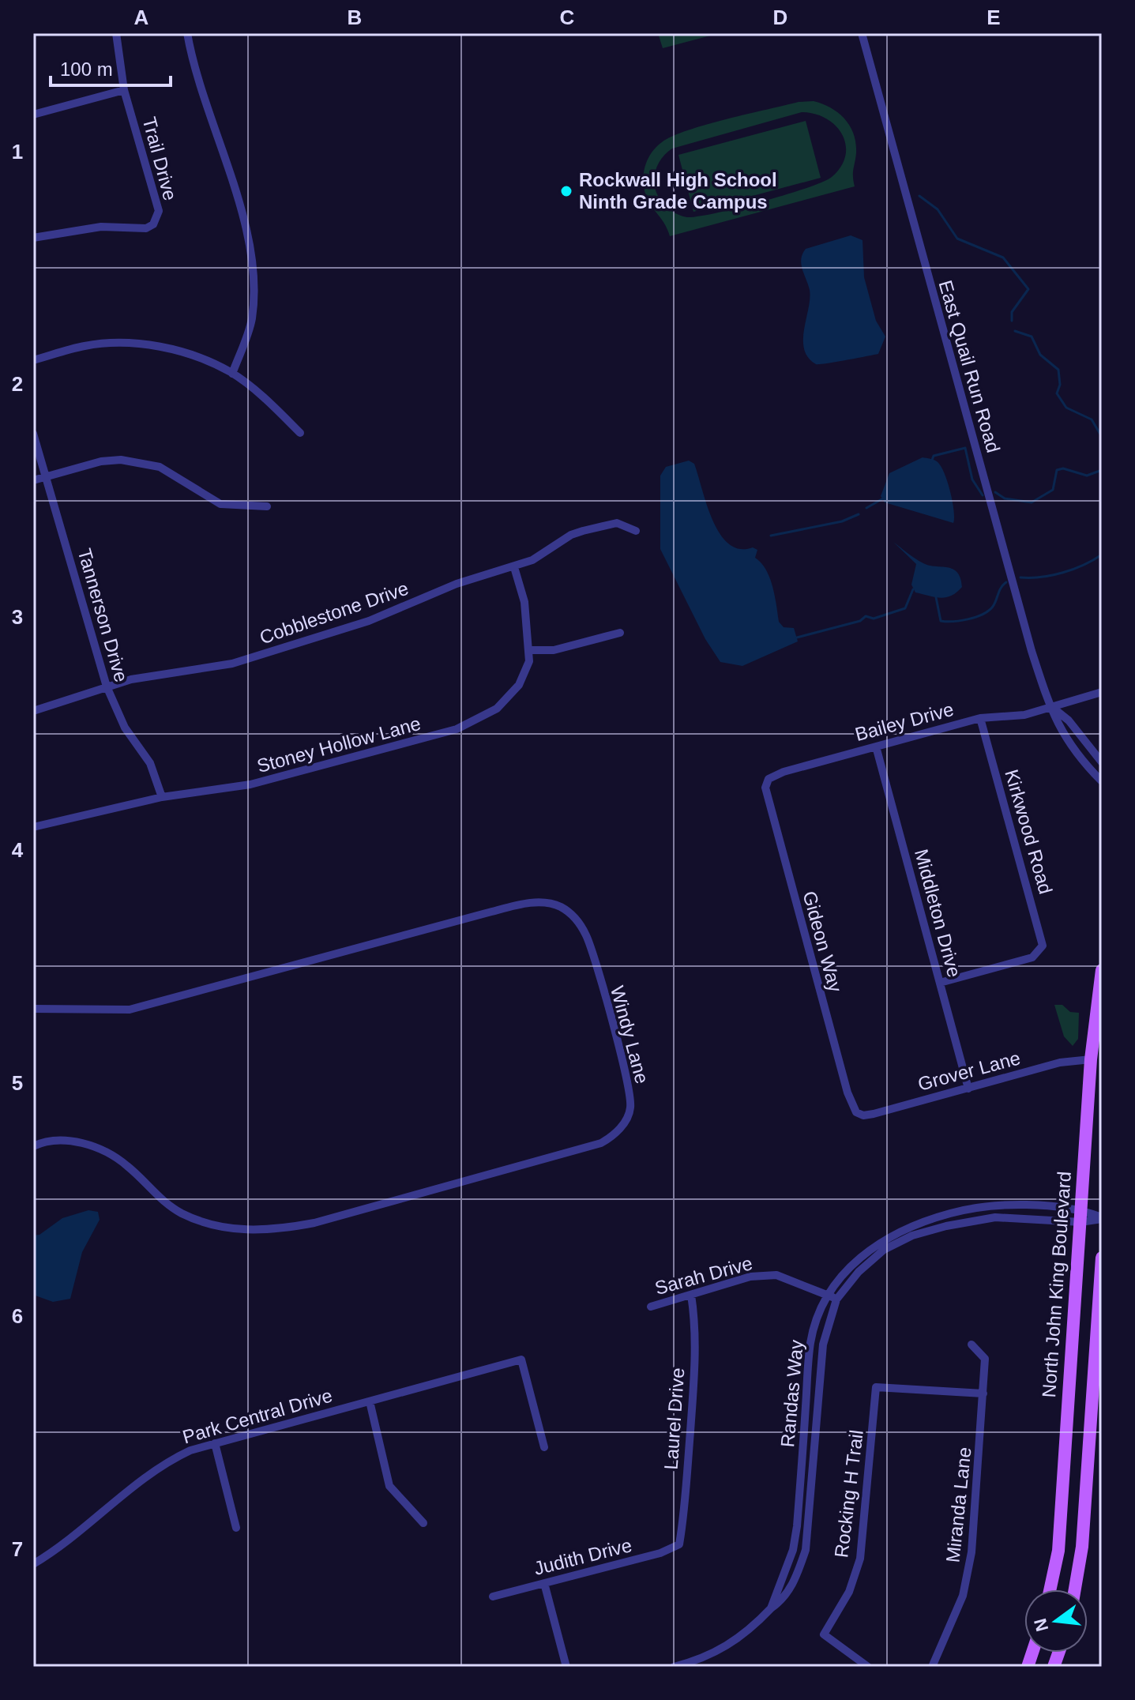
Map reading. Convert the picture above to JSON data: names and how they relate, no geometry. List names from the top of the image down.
{
  "streets": {
    "main road": ["North John King Boulevard"],
    "street": [
      "Trail Drive",
      "East Quail Run Road",
      "Cobblestone Drive",
      "Tannerson Drive",
      "Bailey Drive",
      "Stoney Hollow Lane",
      "Kirkwood Road",
      "Middleton Drive",
      "Gideon Way",
      "Windy Lane",
      "Grover Lane",
      "Sarah Drive",
      "Randas Way",
      "Park Central Drive",
      "Laurel Drive",
      "Rocking H Trail",
      "Miranda Lane",
      "Judith Drive"
    ]
  },
  "crossings": [
    ["East Quail Run Road", "Bailey Drive"],
    ["Cobblestone Drive", "Tannerson Drive"],
    ["Cobblestone Drive", "Stoney Hollow Lane"],
    ["Tannerson Drive", "Stoney Hollow Lane"],
    ["Bailey Drive", "Kirkwood Road"],
    ["Bailey Drive", "Middleton Drive"],
    ["Bailey Drive", "Gideon Way"],
    ["Kirkwood Road", "Middleton Drive"],
    ["Middleton Drive", "Grover Lane"],
    ["Gideon Way", "Grover Lane"],
    ["Grover Lane", "North John King Boulevard"],
    ["Sarah Drive", "Randas Way"],
    ["Sarah Drive", "Laurel Drive"],
    ["North John King Boulevard", "Randas Way"],
    ["Laurel Drive", "Judith Drive"],
    ["Rocking H Trail", "Miranda Lane"]
  ],
  "places": ["Rockwall High School Ninth Grade Campus"],
  "scale_bar": "100 m",
  "north": "left",
  "grid": {
    "columns": [
      "A",
      "B",
      "C",
      "D",
      "E"
    ],
    "rows": [
      "1",
      "2",
      "3",
      "4",
      "5",
      "6",
      "7"
    ]
  }
}
